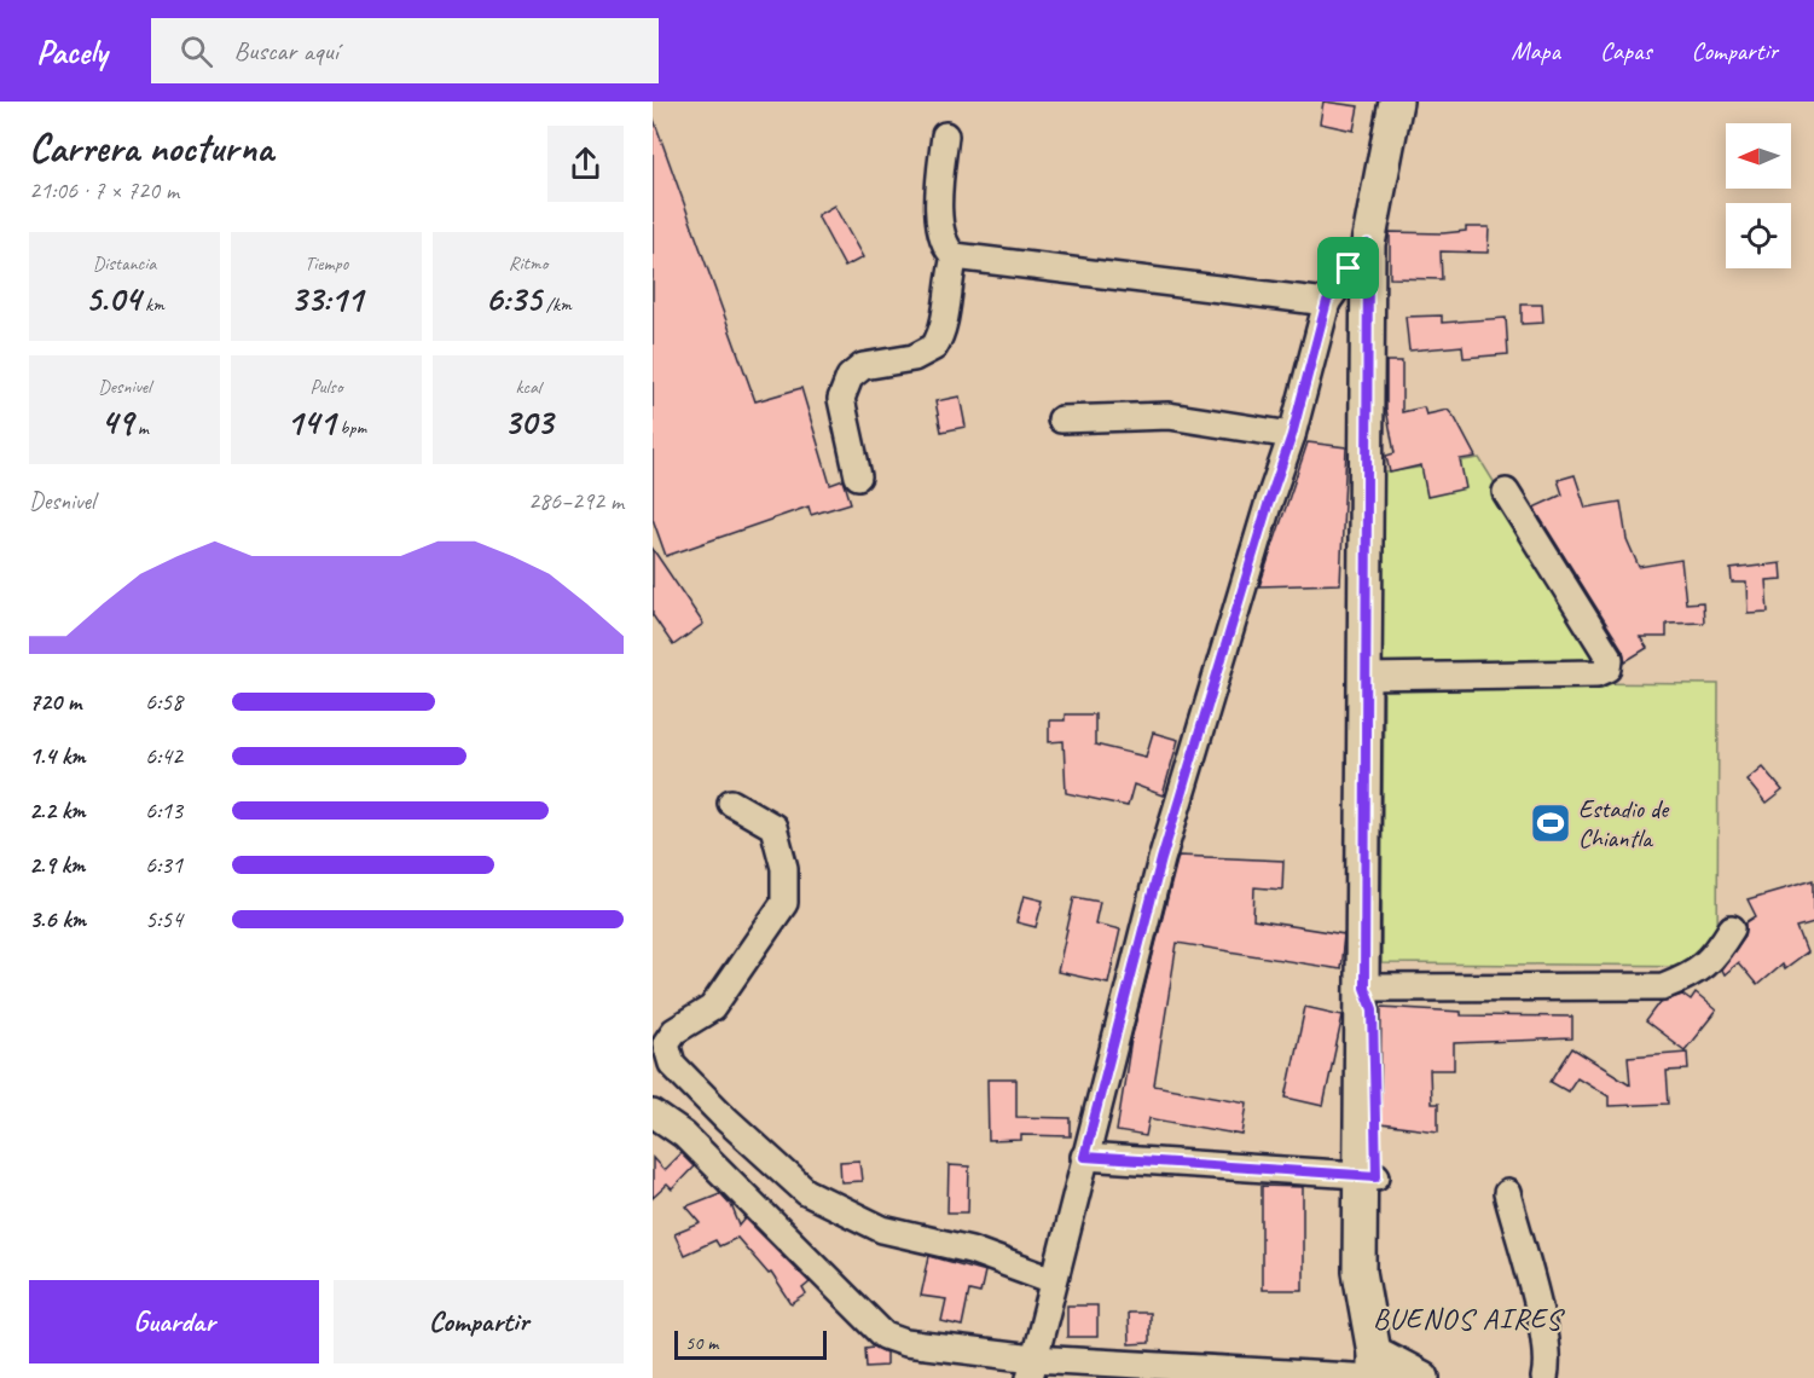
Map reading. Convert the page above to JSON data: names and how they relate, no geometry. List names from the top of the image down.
{
  "districts": ["BUENOS AIRES"],
  "places": {
    "sports": ["Estadio de Chiantla"]
  },
  "scale_bar": "50 m",
  "north": "left",
  "page": {
    "header": "Pacely",
    "search": "Buscar aquí",
    "nav": ["Mapa", "Capas", "Compartir"],
    "heading": ["Carrera nocturna", "21:06 · 7 × 720 m"],
    "stats": [
      ["Distancia", "5.04 km"],
      ["Tiempo", "33:11"],
      ["Ritmo", "6:35 /km"],
      ["Desnivel", "49 m"],
      ["Pulso", "141 bpm"],
      ["kcal", "303"]
    ],
    "chart": ["Desnivel", "286–292 m"],
    "list": [
      {
        "name": "720 m",
        "note": "6:58"
      },
      {
        "name": "1.4 km",
        "note": "6:42"
      },
      {
        "name": "2.2 km",
        "note": "6:13"
      },
      {
        "name": "2.9 km",
        "note": "6:31"
      },
      {
        "name": "3.6 km",
        "note": "5:54"
      }
    ],
    "buttons": ["Guardar", "Compartir"],
    "scale": "50 m"
  }
}
